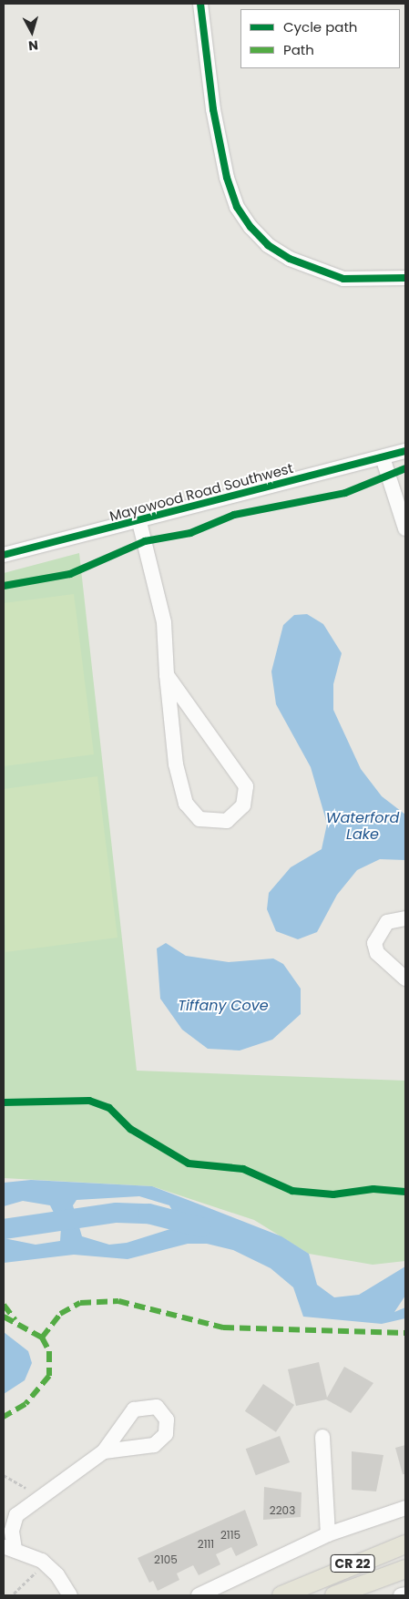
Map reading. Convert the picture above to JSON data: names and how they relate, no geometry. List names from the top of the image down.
{
  "streets": {
    "main road": ["CR 22"],
    "street": ["Mayowood Road Southwest"]
  },
  "water": ["Waterford Lake", "Tiffany Cove"],
  "house_numbers": [
    "2203",
    "2115",
    "2111",
    "2105"
  ],
  "legend": ["Cycle path", "Path"],
  "north": "bottom"
}
